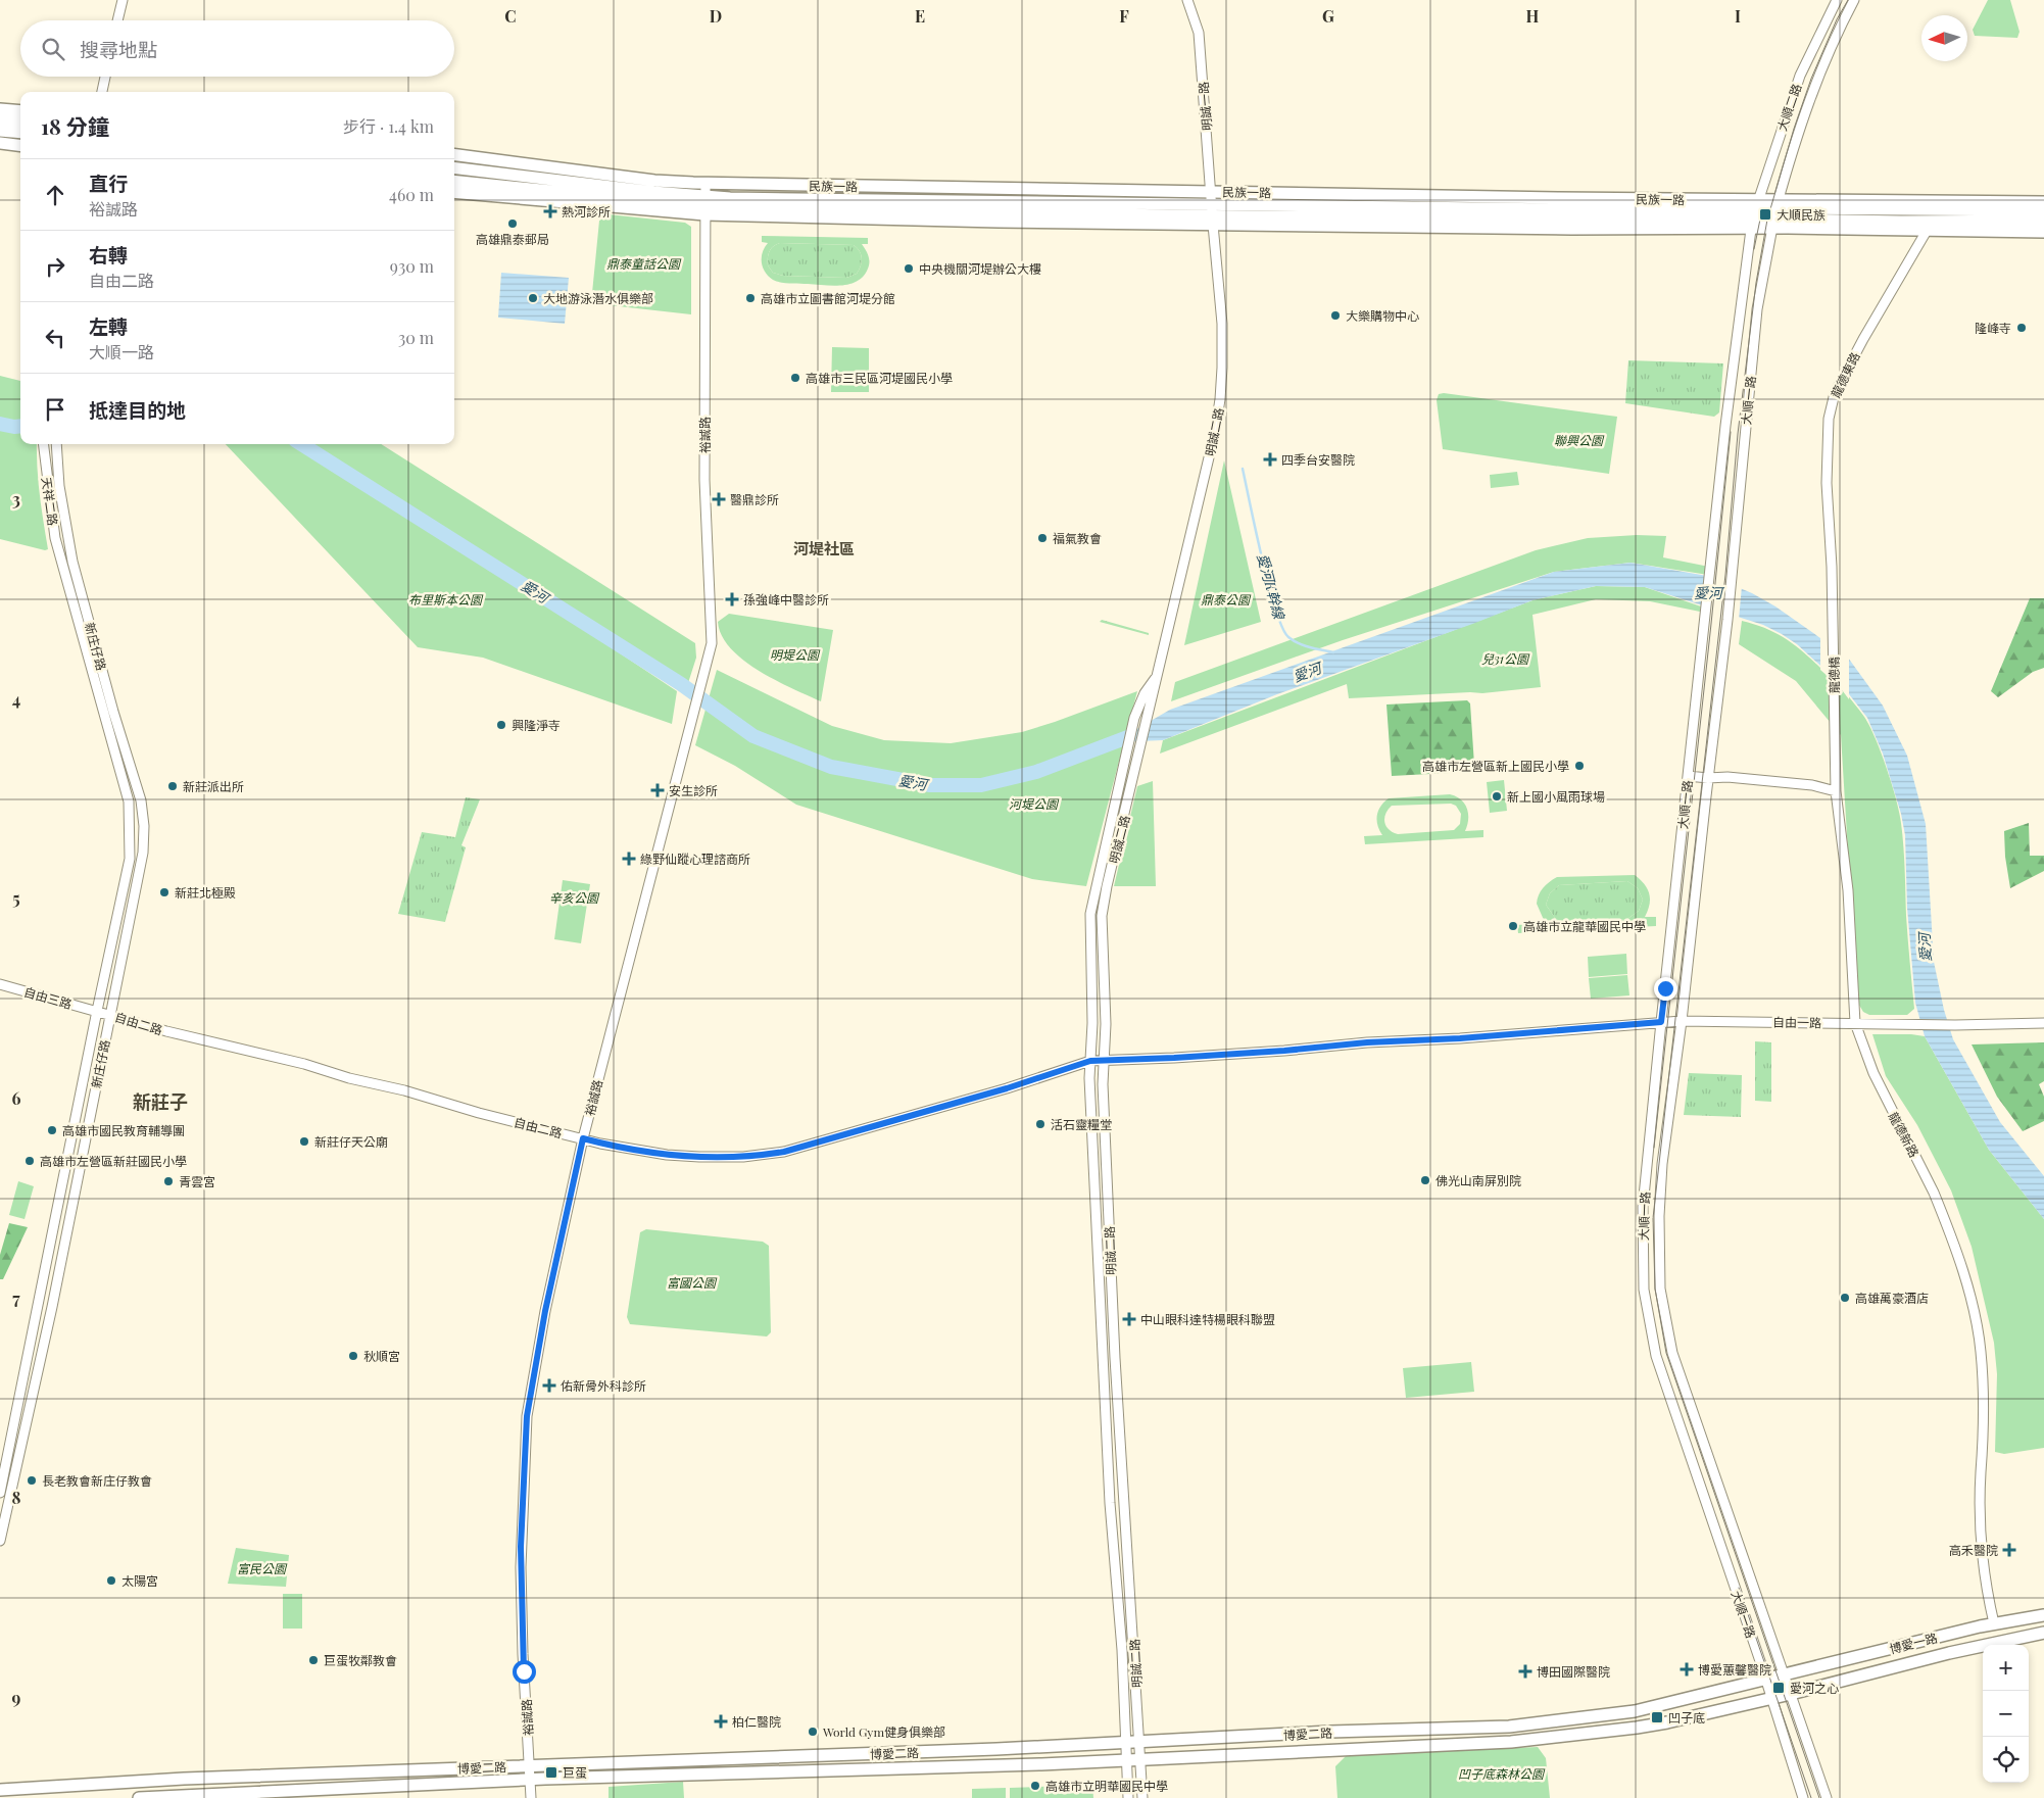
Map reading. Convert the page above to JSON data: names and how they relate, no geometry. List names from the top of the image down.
{
  "streets": {
    "main road": ["民族一路", "博愛一路", "博愛二路"],
    "street": [
      "明誠一路",
      "大順二路",
      "龍德東路",
      "大順一路",
      "明誠二路",
      "裕誠路",
      "天祥二路",
      "新庄仔路",
      "龍德橋",
      "自由三路",
      "自由一路",
      "自由二路",
      "龍德新路"
    ]
  },
  "crossings": [
    ["明誠一路", "民族一路"],
    ["明誠一路", "明誠二路"],
    ["大順二路", "民族一路"],
    ["大順二路", "大順一路"],
    ["民族一路", "龍德東路"],
    ["民族一路", "大順一路"],
    ["民族一路", "明誠二路"],
    ["民族一路", "裕誠路"],
    ["龍德東路", "龍德橋"],
    ["大順一路", "自由一路"],
    ["大順一路", "自由二路"],
    ["大順一路", "博愛一路"],
    ["大順一路", "博愛二路"],
    ["明誠二路", "自由二路"],
    ["明誠二路", "博愛二路"],
    ["裕誠路", "自由二路"],
    ["裕誠路", "博愛二路"],
    ["天祥二路", "新庄仔路"],
    ["新庄仔路", "自由三路"],
    ["新庄仔路", "自由二路"],
    ["龍德橋", "龍德新路"],
    ["自由三路", "自由二路"],
    ["自由一路", "自由二路"],
    ["自由一路", "龍德新路"],
    ["龍德新路", "博愛一路"],
    ["博愛一路", "博愛二路"]
  ],
  "districts": ["河堤社區", "新莊子"],
  "water": ["愛河K幹線", "愛河"],
  "parks": [
    "鼎泰童話公園",
    "聯興公園",
    "布里斯本公園",
    "鼎泰公園",
    "明堤公園",
    "兒31公園",
    "河堤公園",
    "辛亥公園",
    "富國公園",
    "富民公園",
    "凹子底森林公園"
  ],
  "places": {
    "health": [
      "熱河診所",
      "四季台安醫院",
      "醫鼎診所",
      "孫強峰中醫診所",
      "安生診所",
      "綠野仙蹤心理諮商所",
      "中山眼科達特楊眼科聯盟",
      "佑新骨外科診所",
      "高禾醫院",
      "博愛蕙馨醫院",
      "博田國際醫院",
      "柏仁醫院"
    ],
    "transit": [
      "大順民族",
      "愛河之心",
      "凹子底",
      "巨蛋"
    ],
    "other": [
      "高雄鼎泰郵局",
      "中央機關河堤辦公大樓",
      "大地游泳潛水俱樂部",
      "高雄市立圖書館河堤分館",
      "大樂購物中心",
      "隆峰寺",
      "高雄市三民區河堤國民小學",
      "福氣教會",
      "興隆淨寺",
      "高雄市左營區新上國民小學",
      "新莊派出所",
      "新上國小風雨球場",
      "新莊北極殿",
      "高雄市立龍華國民中學",
      "活石靈糧堂",
      "高雄市國民教育輔導團",
      "新莊仔天公廟",
      "高雄市左營區新莊國民小學",
      "佛光山南屏別院",
      "青雲宮",
      "高雄萬豪酒店",
      "秋順宮",
      "長老教會新庄仔教會",
      "太陽宮",
      "巨蛋牧鄰教會",
      "World Gym健身俱樂部",
      "高雄市立明華國民中學"
    ]
  },
  "north": "left",
  "page": {
    "search": "搜尋地點",
    "heading": ["18 分鐘", "步行 · 1.4 km"],
    "list": [
      ["直行", "裕誠路", "460 m"],
      ["右轉", "自由二路", "930 m"],
      ["左轉", "大順一路", "30 m"],
      "抵達目的地"
    ],
    "map_buttons": ["+", "−"]
  },
  "grid": {
    "columns": [
      "C",
      "D",
      "E",
      "F",
      "G",
      "H",
      "I"
    ],
    "rows": [
      "3",
      "4",
      "5",
      "6",
      "7",
      "8",
      "9"
    ]
  }
}
